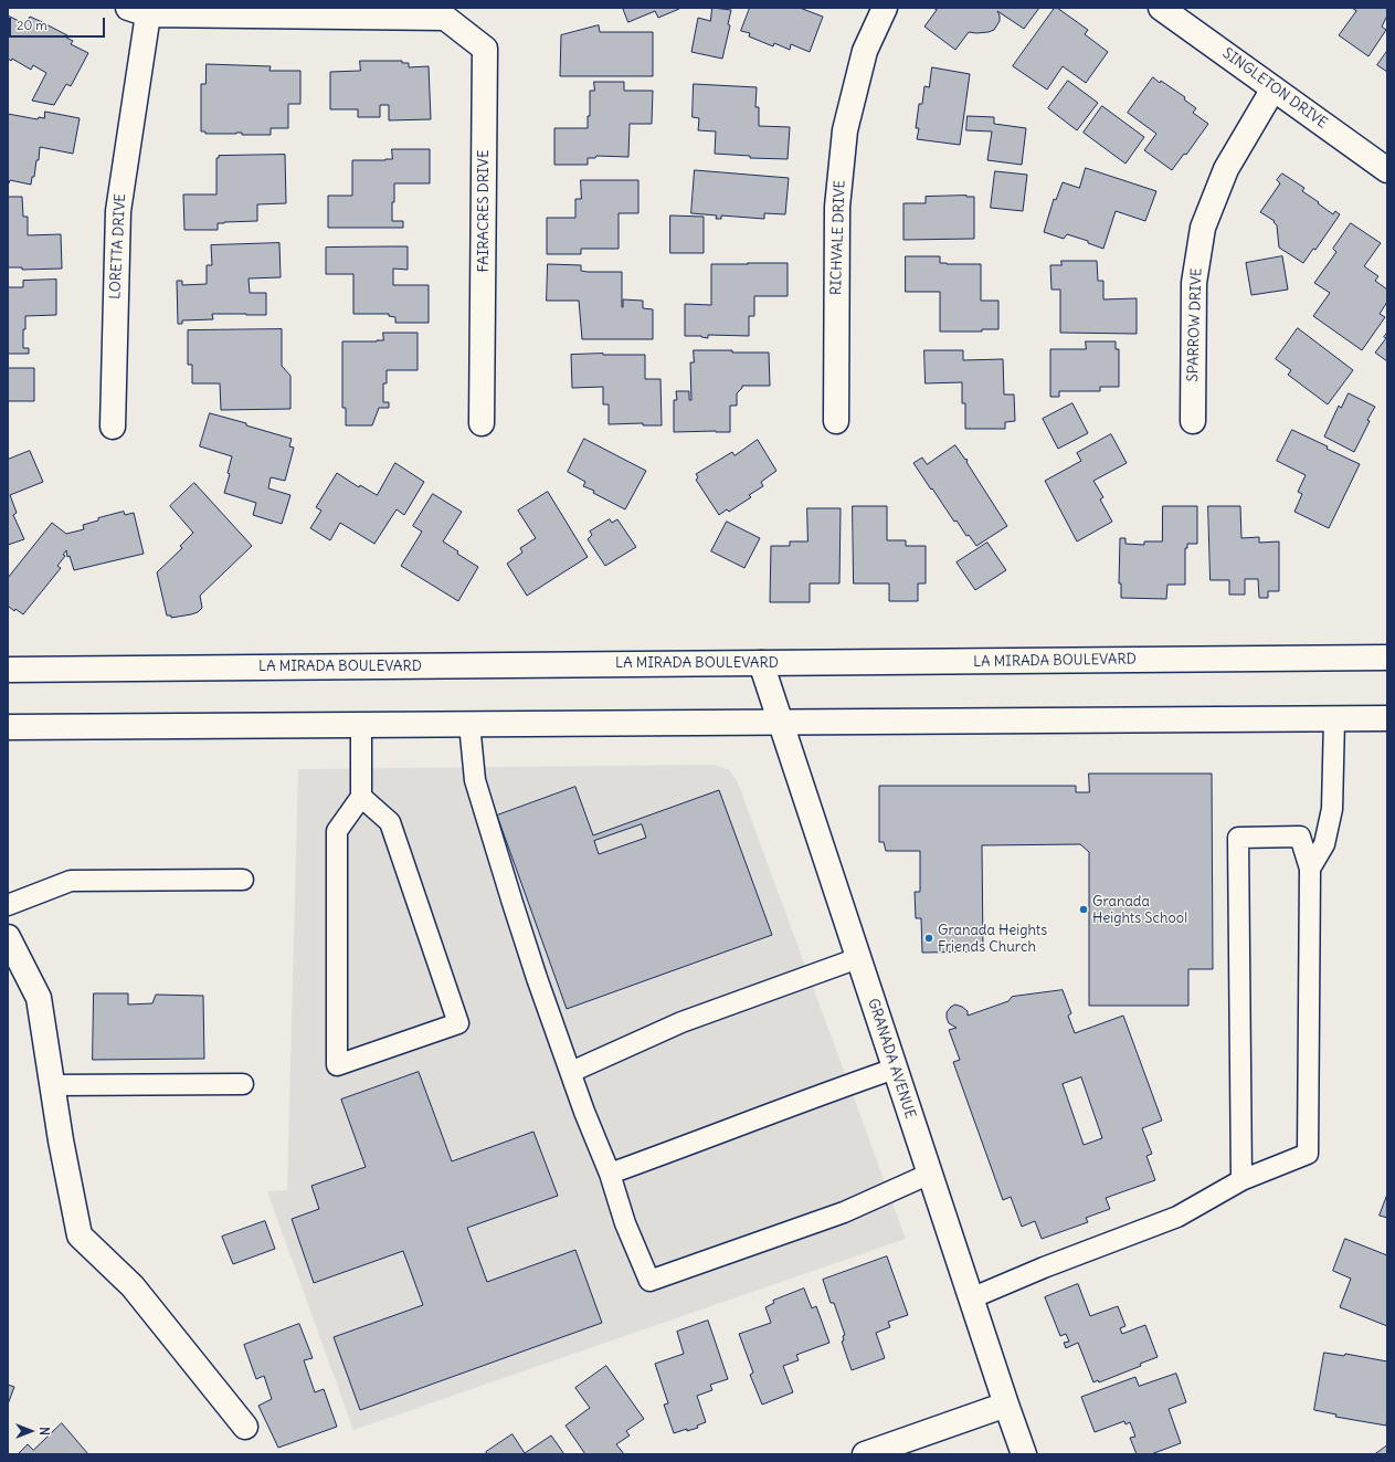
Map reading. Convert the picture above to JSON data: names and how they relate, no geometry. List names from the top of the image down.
{
  "streets": {
    "street": [
      "SINGLETON DRIVE",
      "FAIRACRES DRIVE",
      "RICHVALE DRIVE",
      "LORETTA DRIVE",
      "SPARROW DRIVE",
      "LA MIRADA BOULEVARD",
      "GRANADA AVENUE"
    ]
  },
  "crossings": [
    ["SINGLETON DRIVE", "SPARROW DRIVE"],
    ["FAIRACRES DRIVE", "LORETTA DRIVE"],
    ["LA MIRADA BOULEVARD", "GRANADA AVENUE"]
  ],
  "places": ["Granada Heights School", "Granada Heights Friends Church"],
  "scale_bar": "20 m",
  "north": "right"
}
